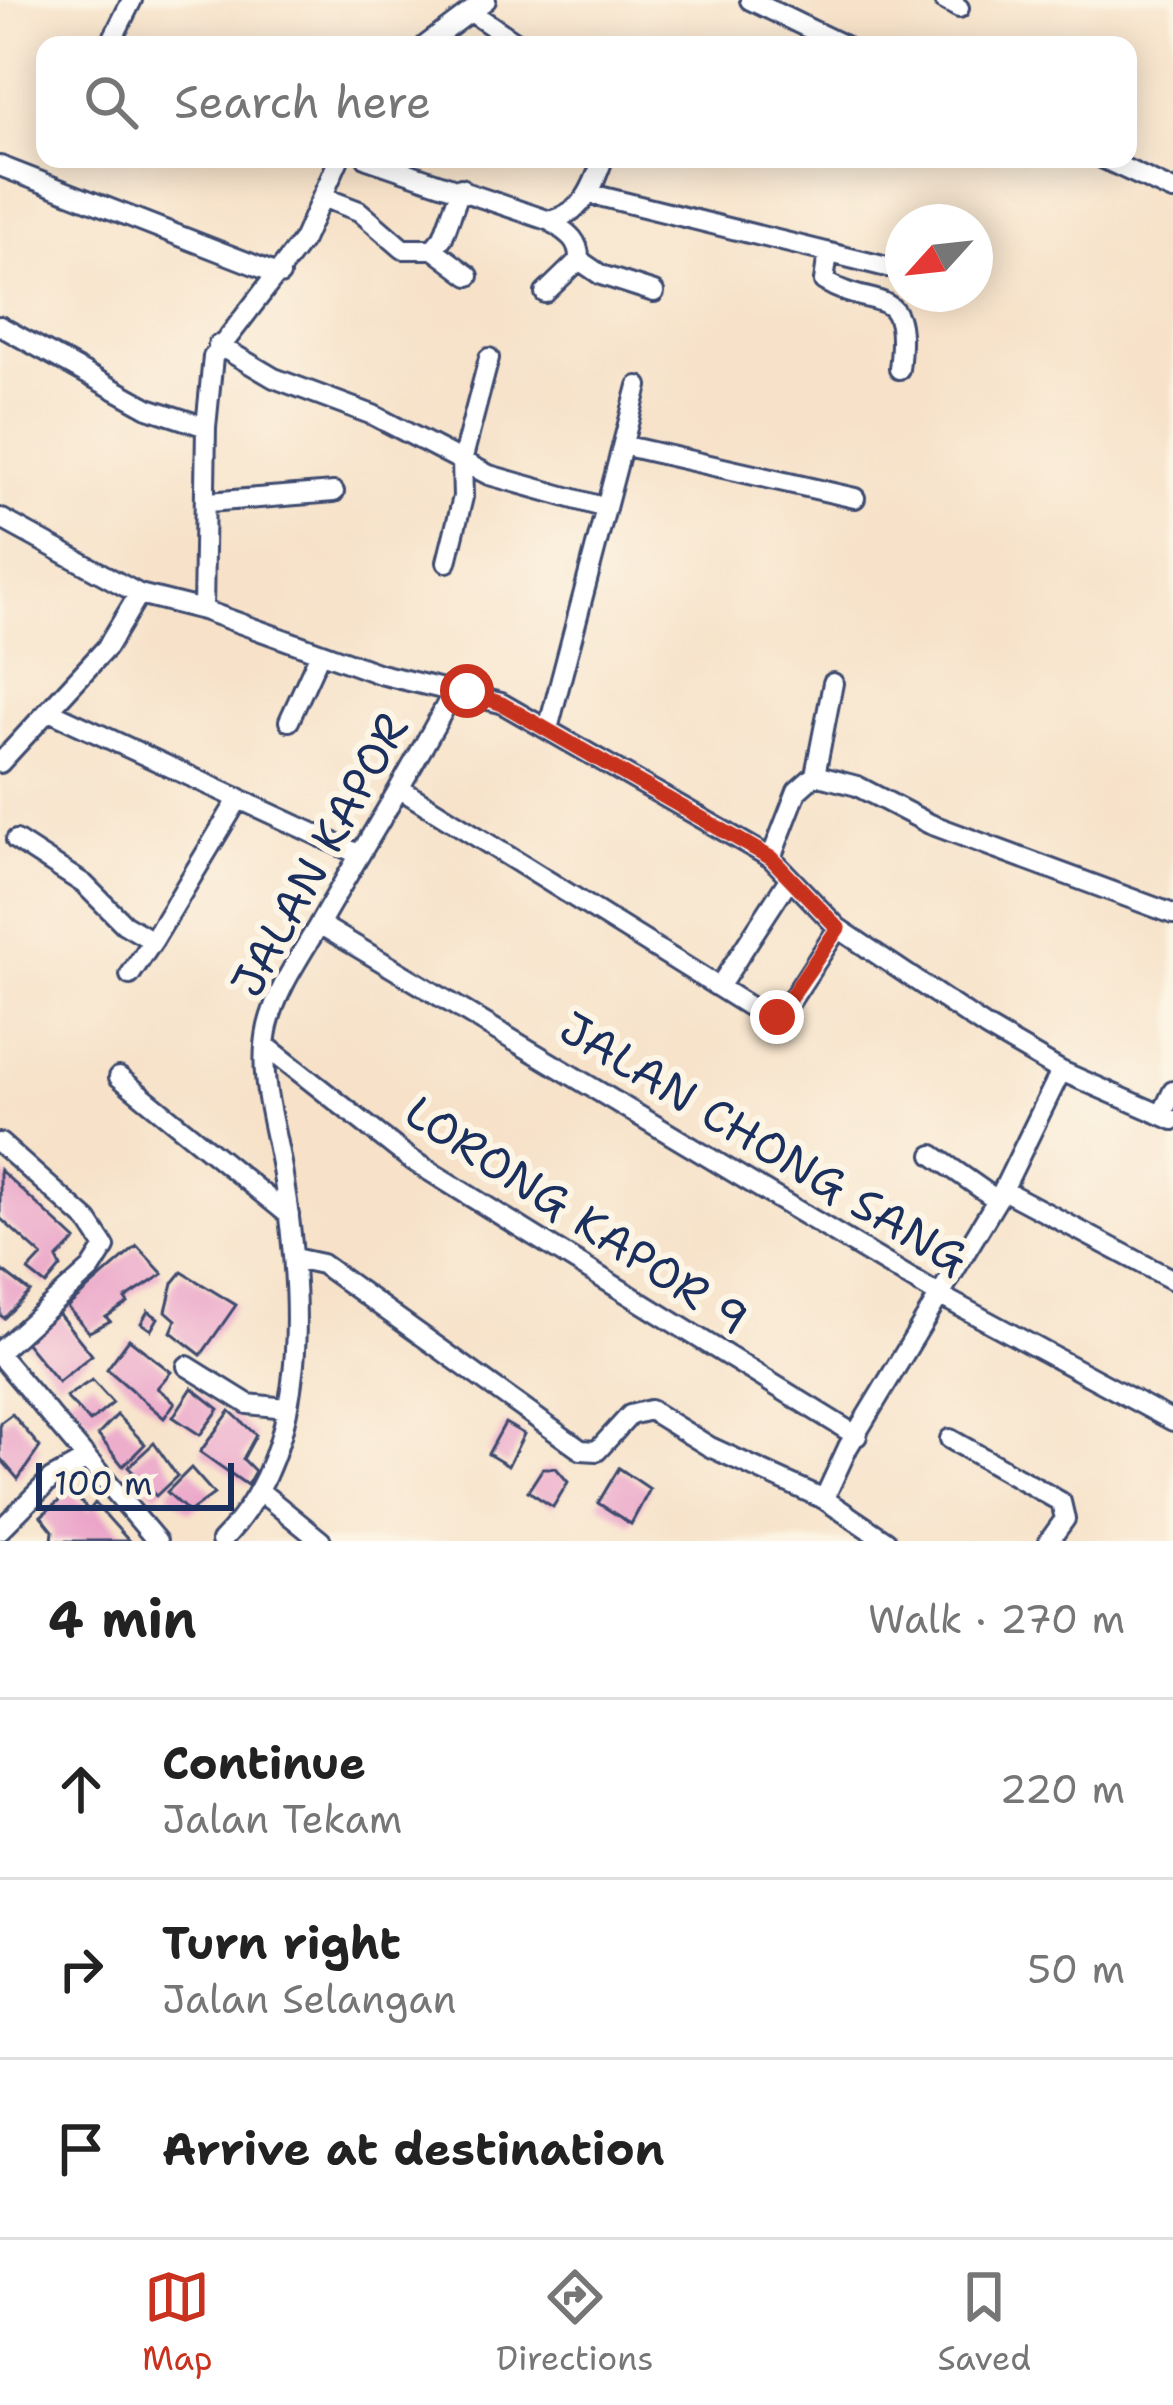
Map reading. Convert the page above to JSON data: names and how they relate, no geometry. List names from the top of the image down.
{
  "streets": {
    "street": ["JALAN KAPOR", "JALAN CHONG SANG", "LORONG KAPOR 9"]
  },
  "crossings": [
    ["JALAN KAPOR", "JALAN CHONG SANG"],
    ["JALAN KAPOR", "LORONG KAPOR 9"]
  ],
  "scale_bar": "100 m",
  "north": "bottom left",
  "page": {
    "search": "Search here",
    "scale": "100 m",
    "heading": ["4 min", "Walk · 270 m"],
    "list": [
      ["Continue", "Jalan Tekam", "220 m"],
      ["Turn right", "Jalan Selangan", "50 m"],
      "Arrive at destination"
    ],
    "nav": ["Map", "Directions", "Saved"]
  }
}
